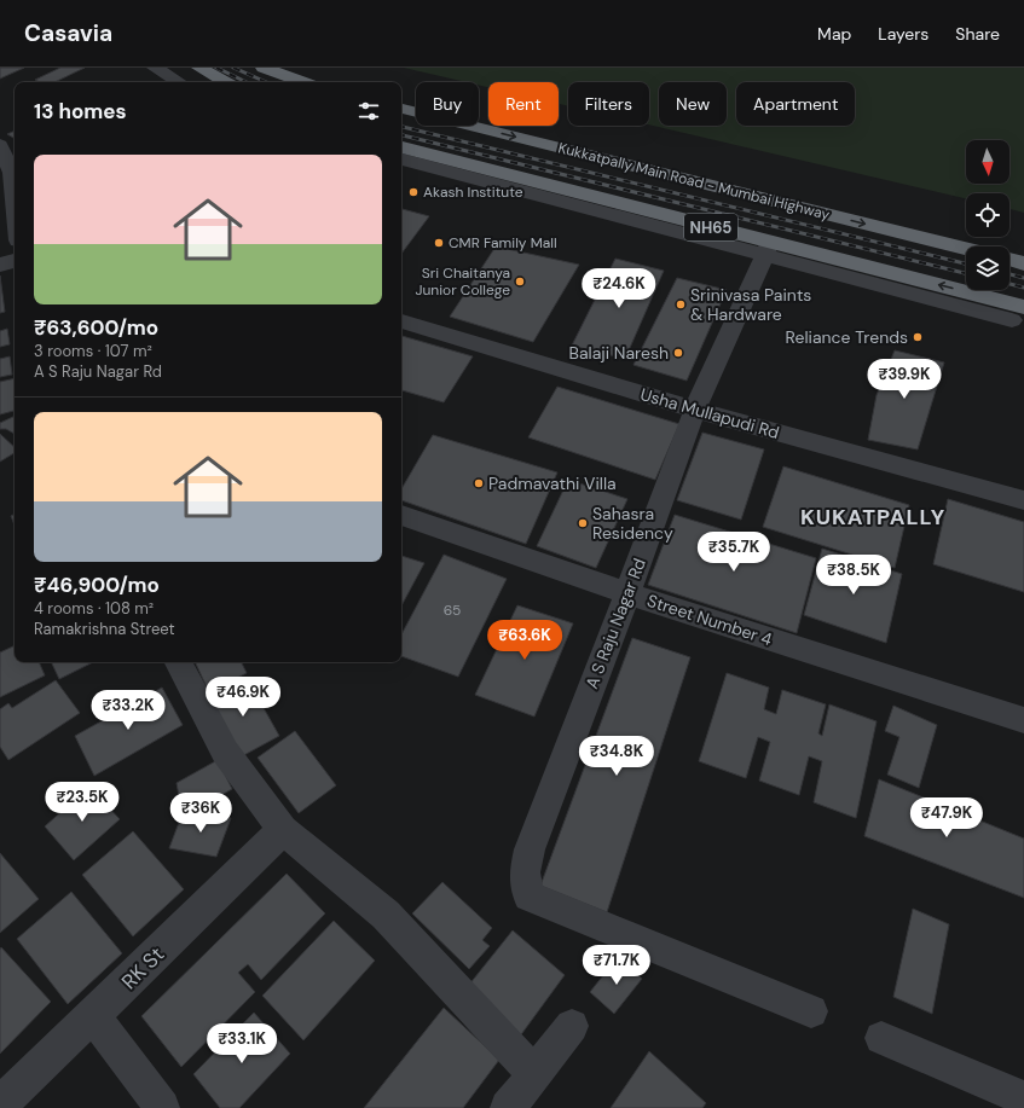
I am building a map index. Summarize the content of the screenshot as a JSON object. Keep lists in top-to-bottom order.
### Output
{
  "streets": {
    "highway": ["Kukkatpally Main Road - Mumbai Highway", "NH65"],
    "street": [
      "Usha Mullapudi Rd",
      "Street Number 4",
      "A S Raju Nagar Rd",
      "RK St"
    ]
  },
  "crossings": [
    ["Kukkatpally Main Road - Mumbai Highway", "A S Raju Nagar Rd"],
    ["Usha Mullapudi Rd", "A S Raju Nagar Rd"],
    ["Street Number 4", "A S Raju Nagar Rd"]
  ],
  "districts": ["KUKATPALLY"],
  "places": [
    "Akash Institute",
    "CMR Family Mall",
    "Sri Chaitanya Junior College",
    "Srinivasa Paints & Hardware",
    "Reliance Trends",
    "Balaji Naresh",
    "Padmavathi Villa",
    "Sahasra Residency"
  ],
  "house_numbers": ["65"],
  "north": "bottom",
  "page": {
    "header": "Casavia",
    "nav": ["Map", "Layers", "Share"],
    "chip": [
      "Buy",
      "Rent",
      "Filters",
      "New",
      "Apartment"
    ],
    "heading": "13 homes",
    "list": [
      {
        "name": "₹63,600/mo",
        "note": "3 rooms · 107 m² · A S Raju Nagar Rd"
      },
      {
        "name": "₹46,900/mo",
        "note": "4 rooms · 108 m² · Ramakrishna Street"
      }
    ],
    "price": [
      "₹24.6K",
      "₹39.9K",
      "₹35.7K",
      "₹38.5K",
      "₹63.6K",
      "₹46.9K",
      "₹33.2K",
      "₹34.8K",
      "₹23.5K",
      "₹36K",
      "₹47.9K",
      "₹71.7K",
      "₹33.1K"
    ]
  }
}
